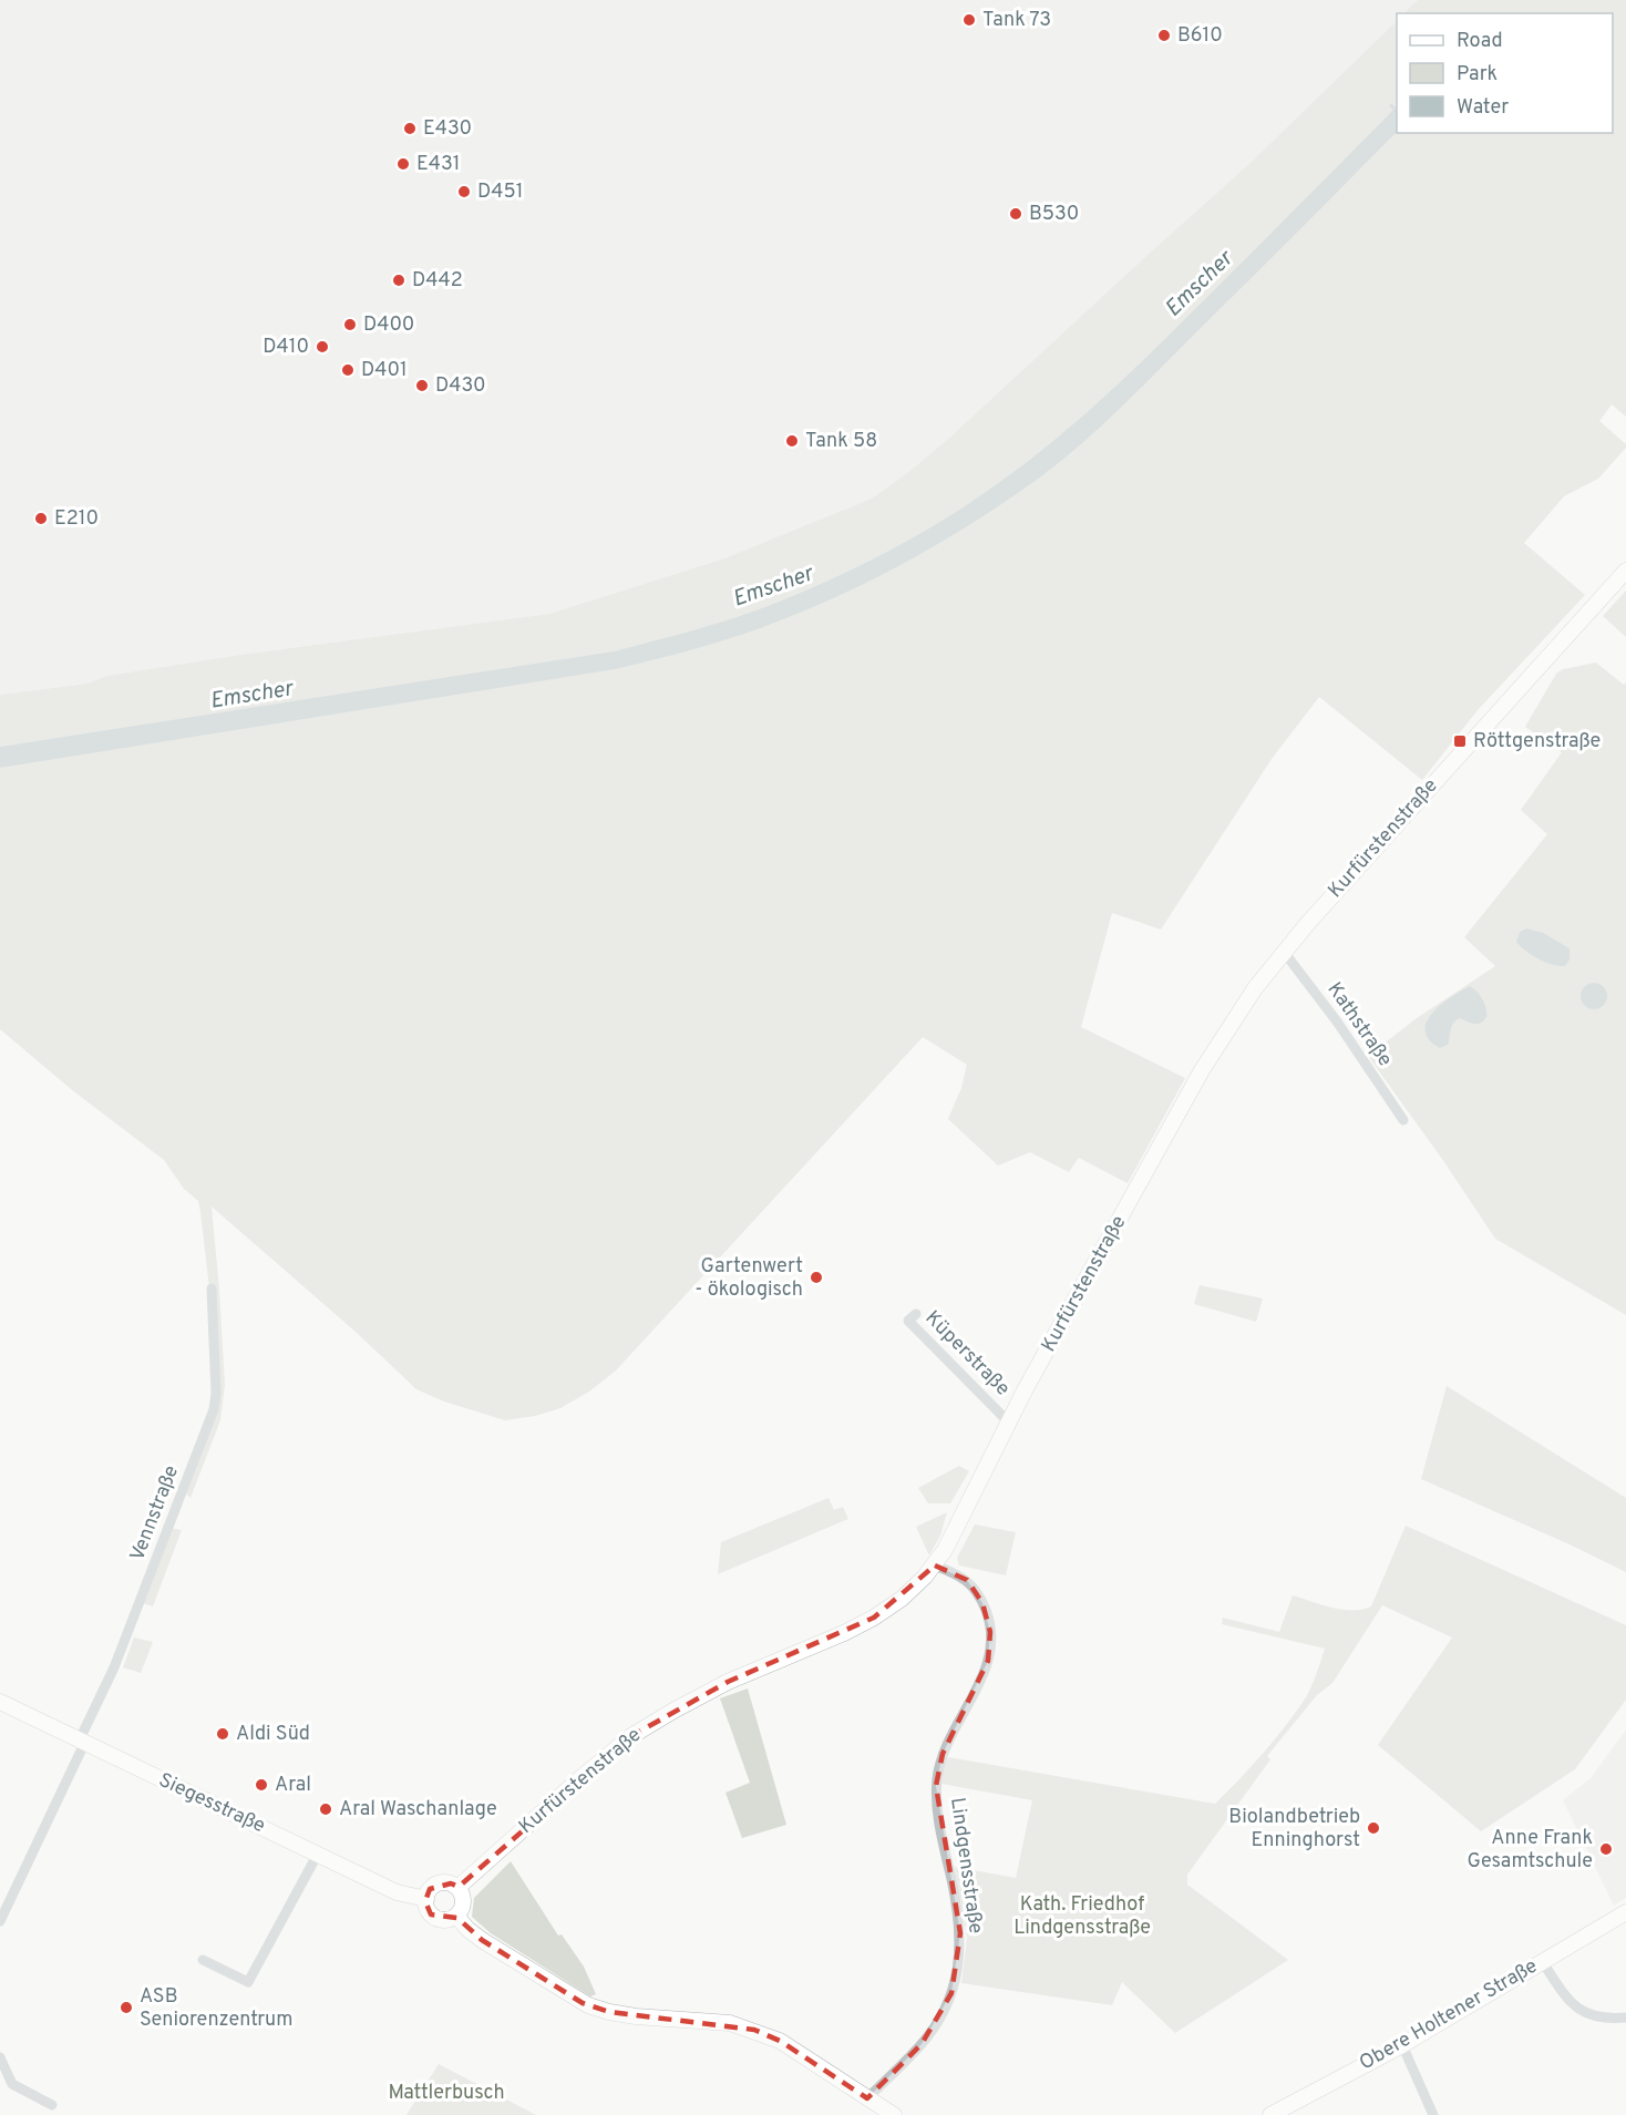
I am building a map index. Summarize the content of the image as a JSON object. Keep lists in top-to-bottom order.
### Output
{
  "streets": {
    "main road": ["Kurfürstenstraße", "Siegesstraße", "Obere Holtener Straße"],
    "street": [
      "Kathstraße",
      "Küperstraße",
      "Vennstraße",
      "Lindgensstraße"
    ]
  },
  "crossings": [
    ["Kurfürstenstraße", "Kathstraße"],
    ["Kurfürstenstraße", "Küperstraße"],
    ["Kurfürstenstraße", "Siegesstraße"],
    ["Kurfürstenstraße", "Lindgensstraße"],
    ["Vennstraße", "Siegesstraße"]
  ],
  "water": ["Emscher"],
  "parks": ["Kath. Friedhof Lindgensstraße", "Mattlerbusch"],
  "places": {
    "other": [
      "Tank 73",
      "B610",
      "E430",
      "E431",
      "D451",
      "B530",
      "D442",
      "D400",
      "D410",
      "D401",
      "D430",
      "Tank 58",
      "E210",
      "Gartenwert - ökologisch",
      "Aldi Süd",
      "Aral",
      "Aral Waschanlage",
      "Biolandbetrieb Enninghorst",
      "Anne Frank Gesamtschule",
      "ASB Seniorenzentrum"
    ],
    "transit": ["Röttgenstraße"]
  },
  "legend": ["Road", "Park", "Water"]
}
